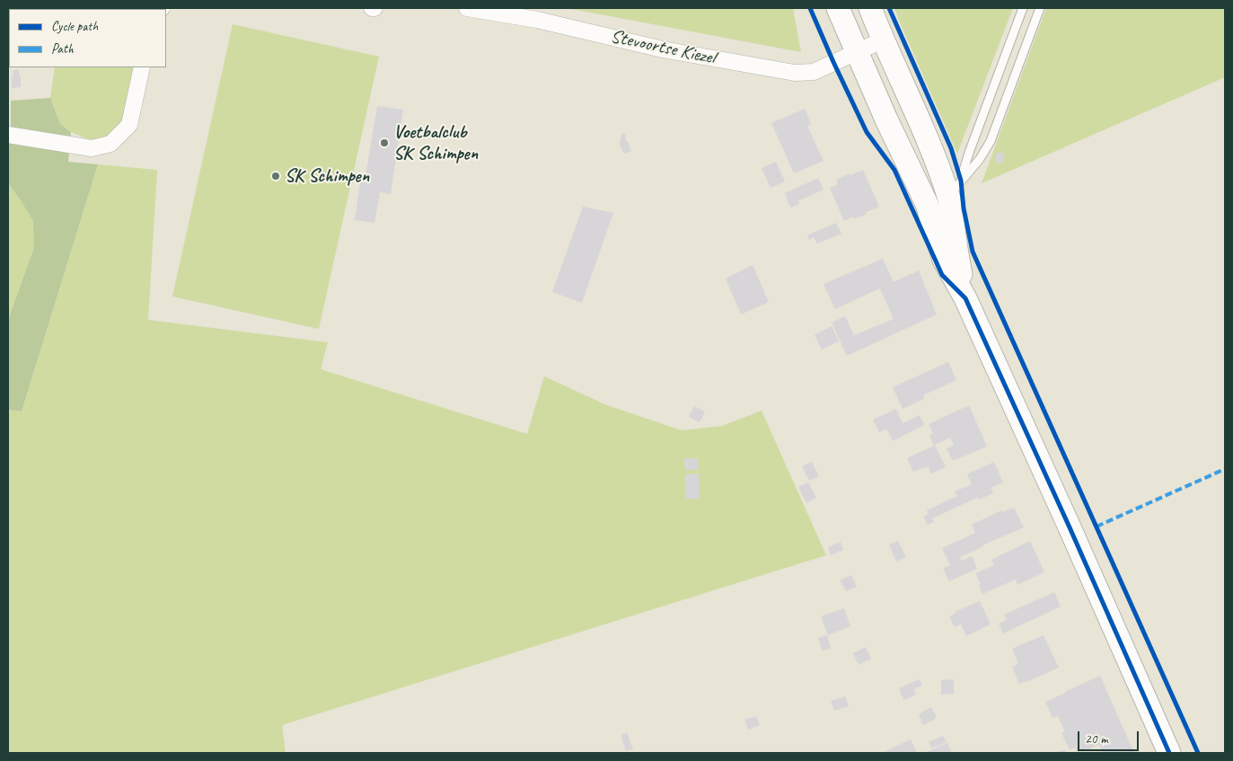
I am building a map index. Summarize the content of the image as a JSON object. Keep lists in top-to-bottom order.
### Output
{
  "streets": {
    "street": ["Stevoortse Kiezel"]
  },
  "places": ["Voetbalclub SK Schimpen", "SK Schimpen"],
  "legend": ["Cycle path", "Path"],
  "scale_bar": "20 m"
}
